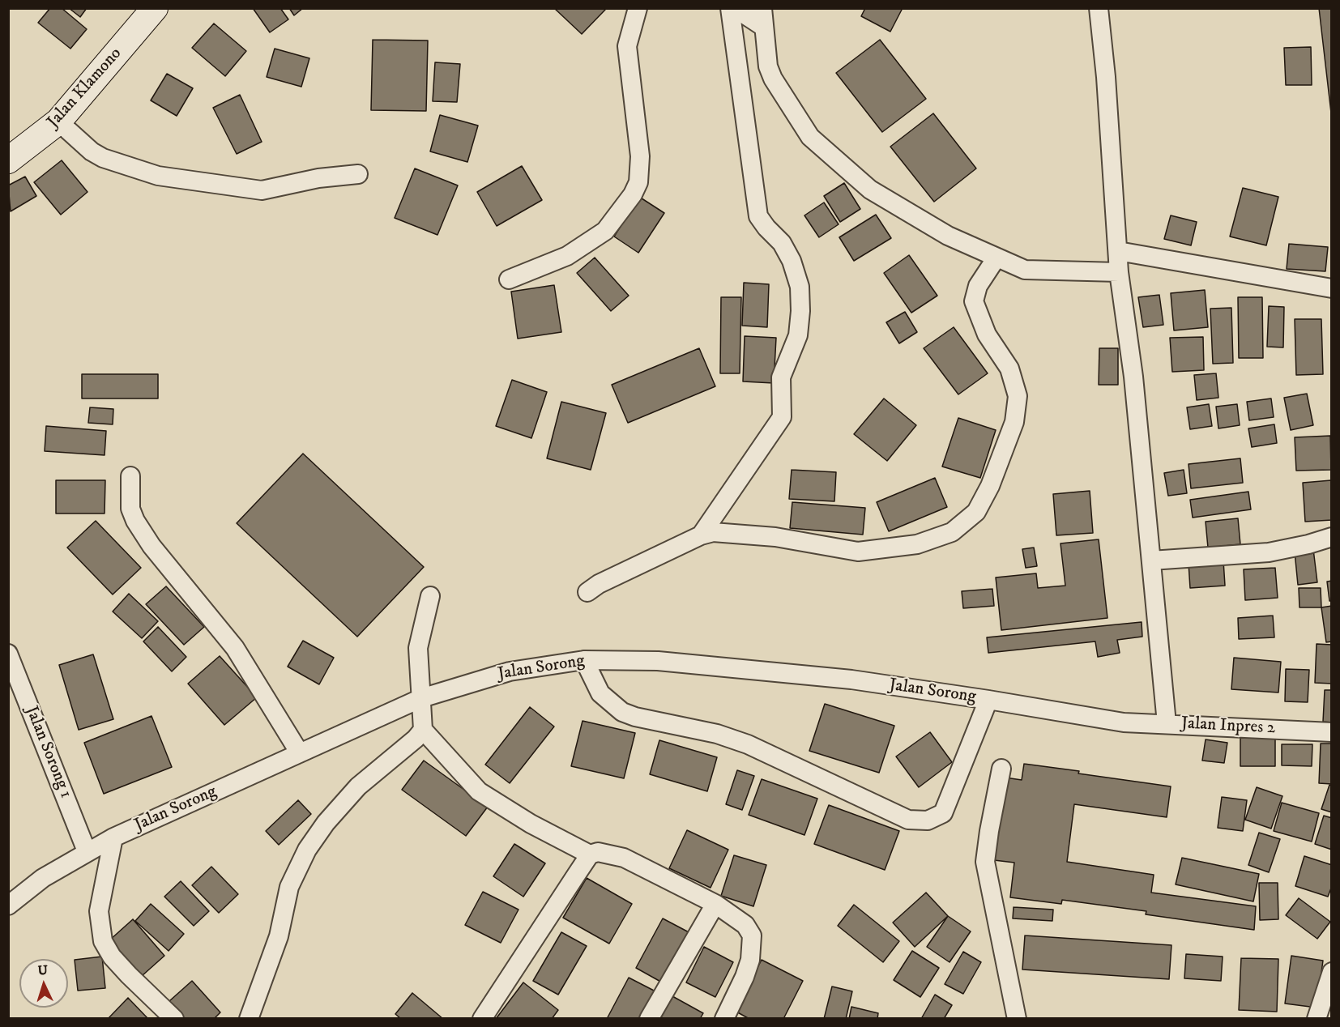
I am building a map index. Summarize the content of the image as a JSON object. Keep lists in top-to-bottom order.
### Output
{
  "streets": {
    "main road": ["Jalan Klamono"],
    "street": ["Jalan Sorong", "Jalan Inpres 2", "Jalan Sorong 1"]
  },
  "crossings": [
    ["Jalan Sorong", "Jalan Inpres 2"],
    ["Jalan Sorong", "Jalan Sorong 1"]
  ],
  "north": "top"
}
